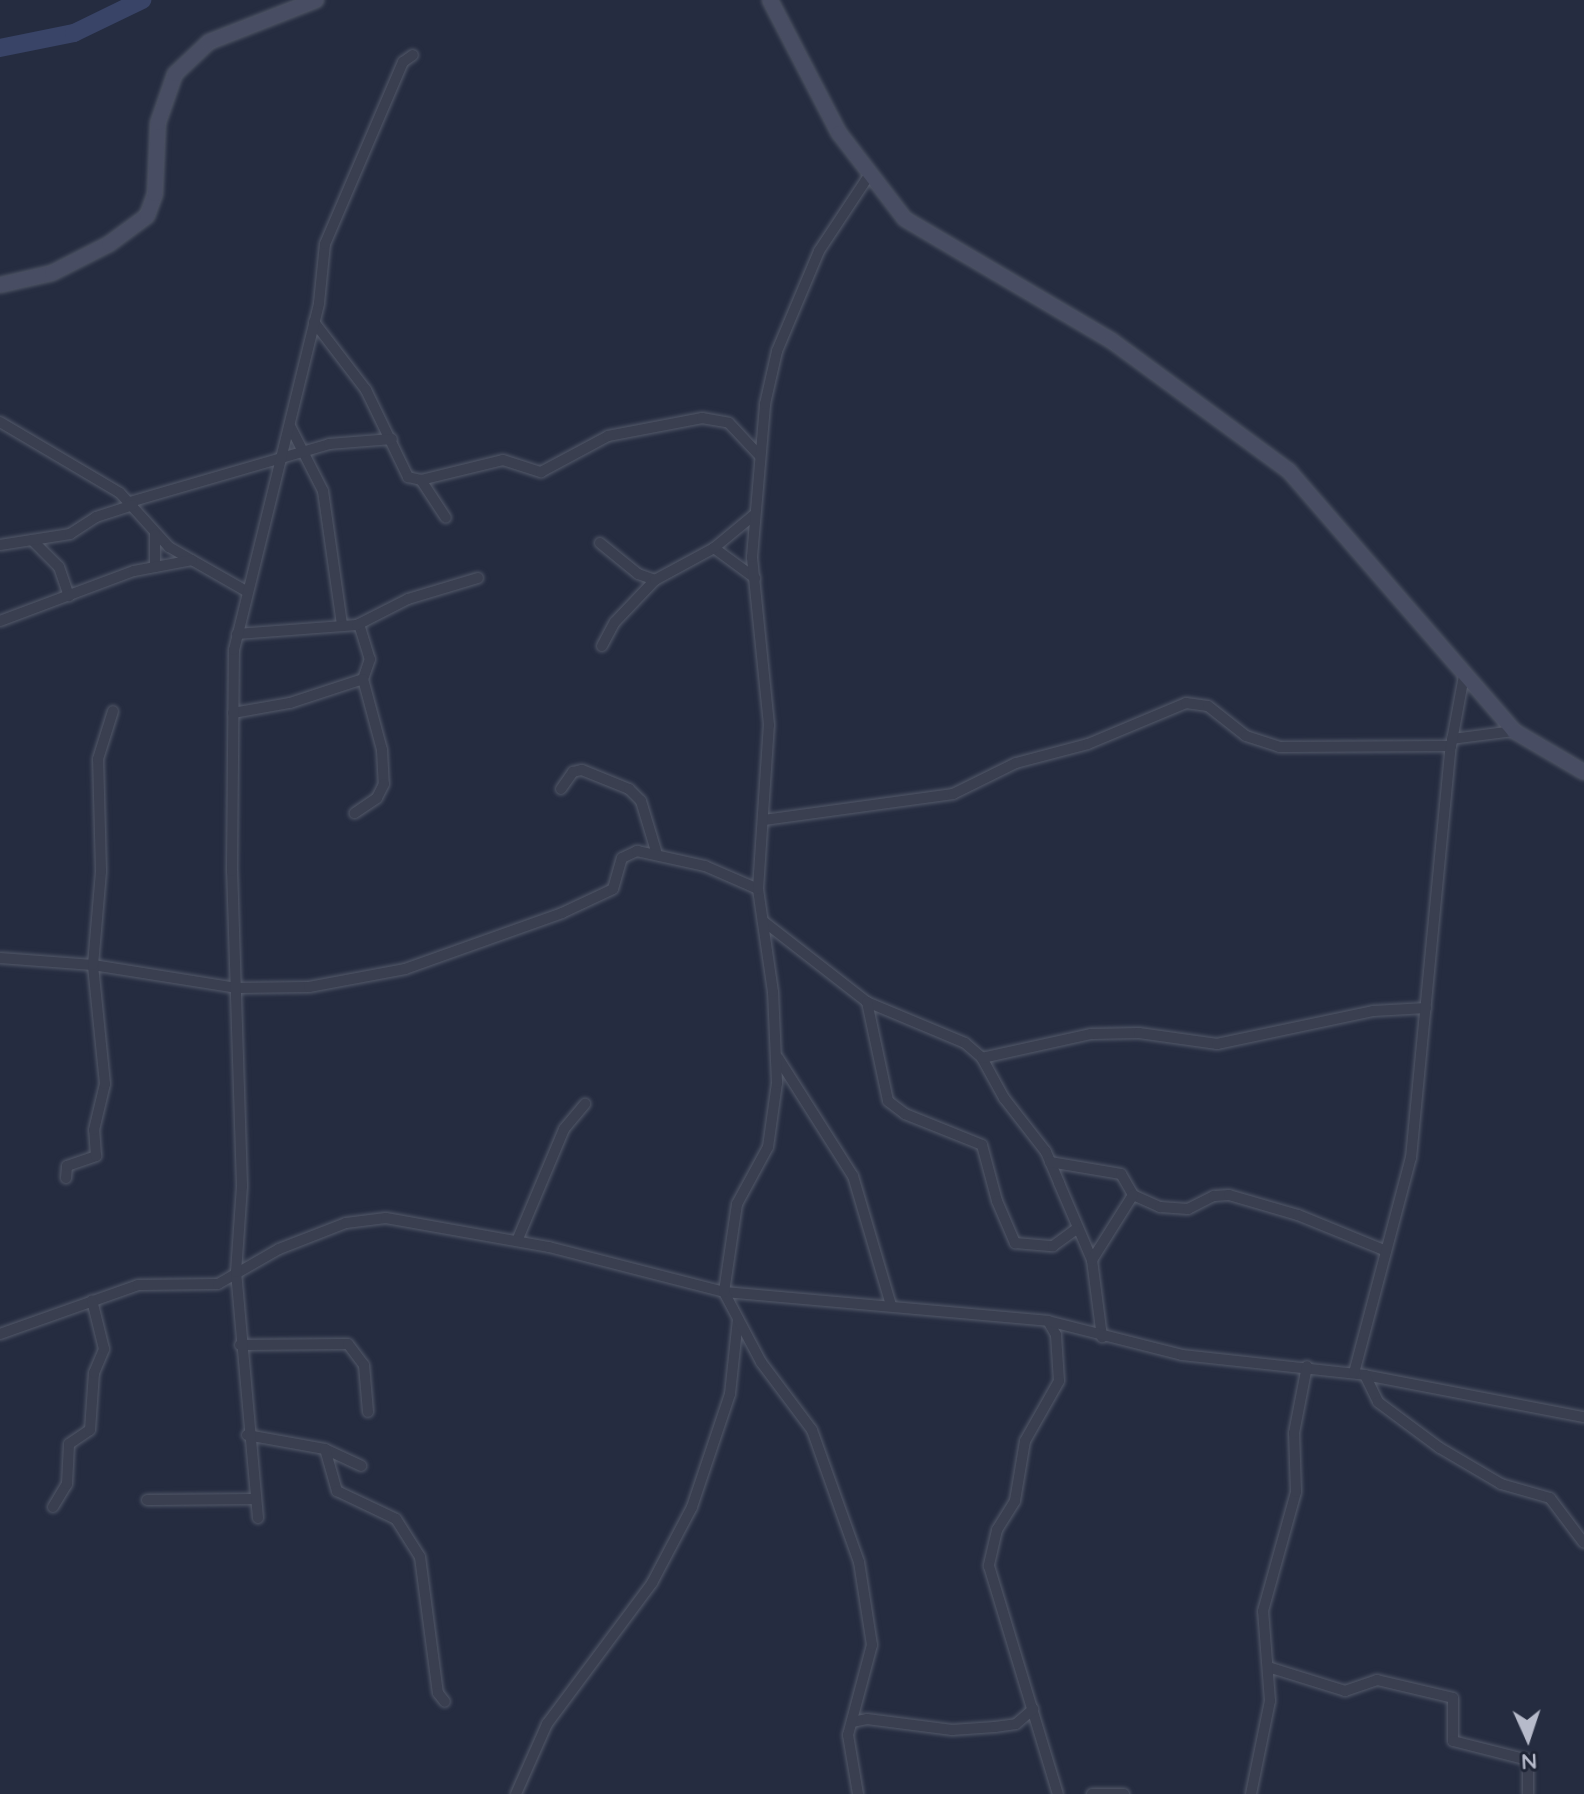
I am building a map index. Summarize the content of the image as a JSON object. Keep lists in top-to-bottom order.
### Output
{
  "north": "bottom"
}
